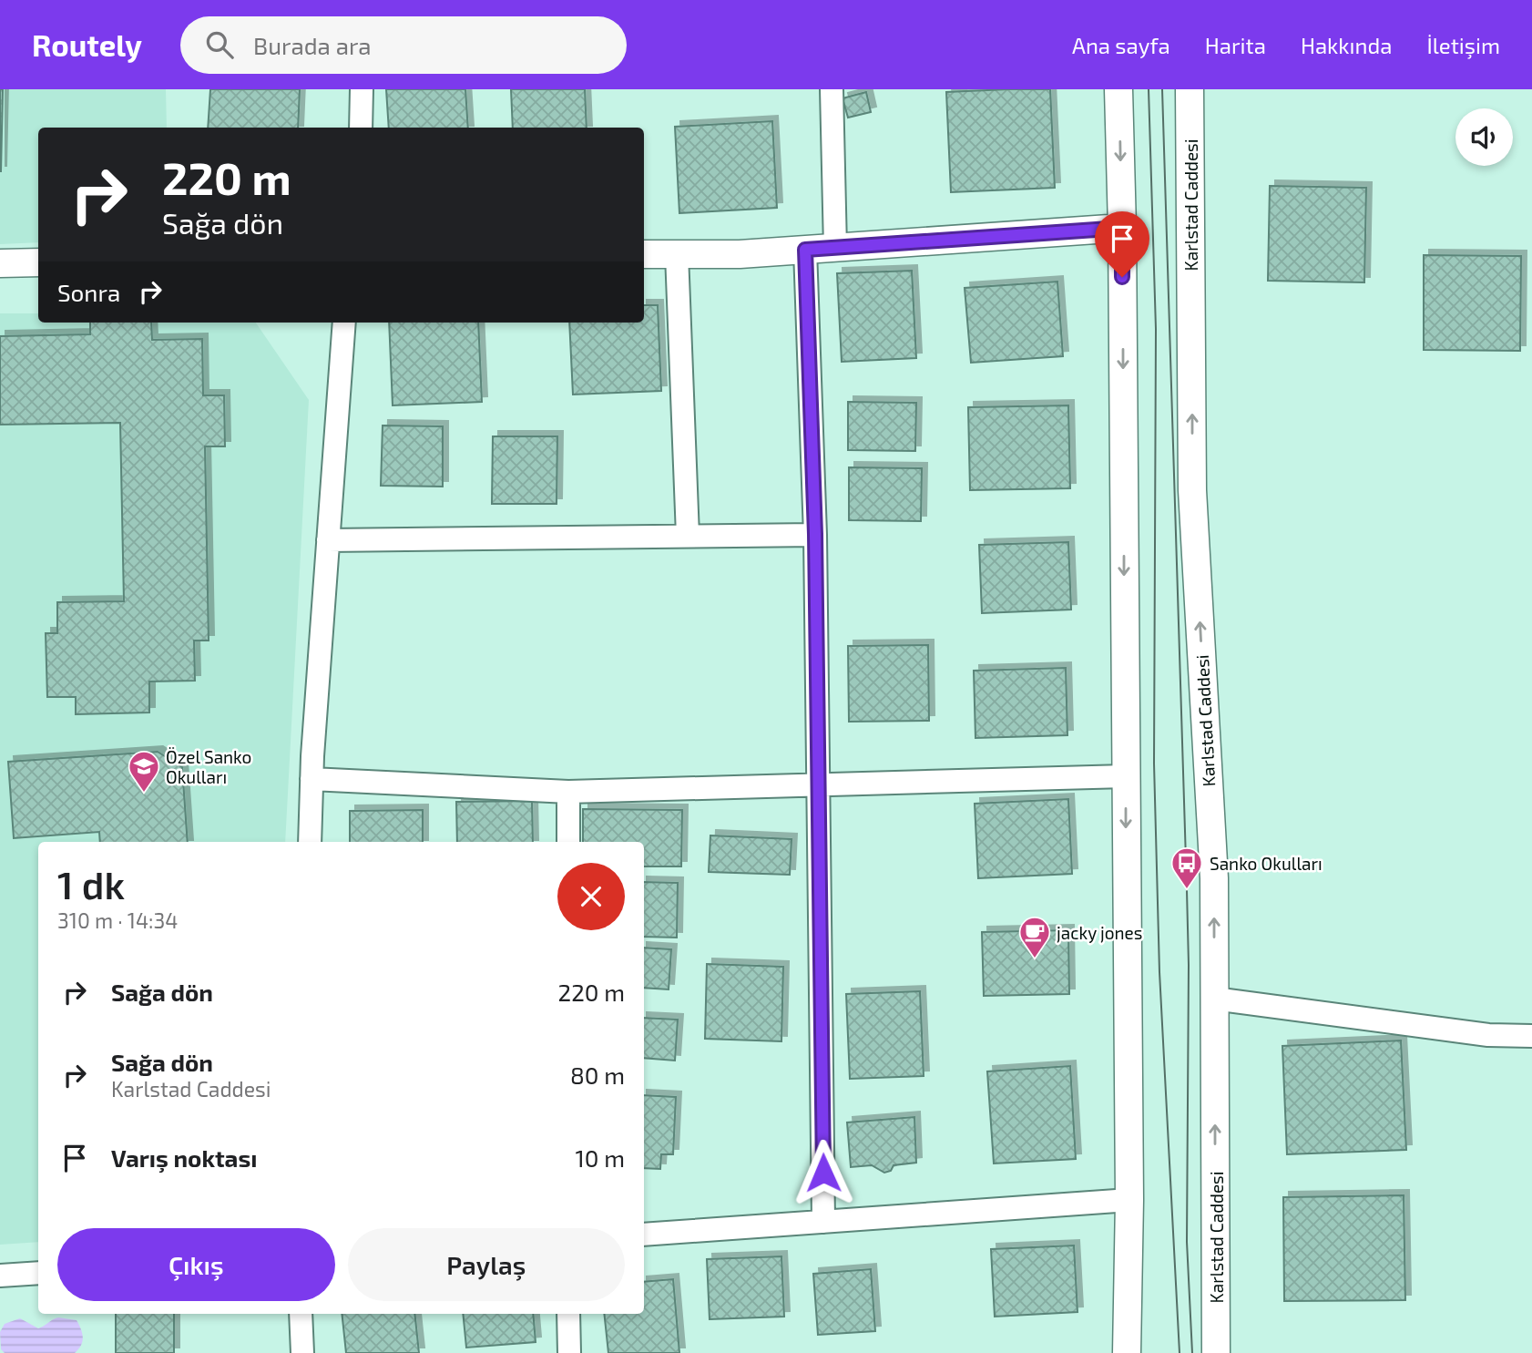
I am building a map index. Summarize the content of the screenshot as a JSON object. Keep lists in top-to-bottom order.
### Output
{
  "streets": {
    "street": ["Karlstad Caddesi"]
  },
  "places": {
    "school or university": ["Özel Sanko Okulları"],
    "bus stop": ["Sanko Okulları"],
    "cafe": ["jacky jones"]
  },
  "page": {
    "header": "Routely",
    "search": "Burada ara",
    "nav": [
      "Ana sayfa",
      "Harita",
      "Hakkında",
      "İletişim"
    ],
    "turn": ["220 m", "Sağa dön"],
    "then": "Sonra",
    "heading": ["1 dk", "310 m · 14:34"],
    "list": [
      {
        "name": "Sağa dön",
        "value": "220 m"
      },
      {
        "name": "Sağa dön",
        "note": "Karlstad Caddesi",
        "value": "80 m"
      },
      {
        "name": "Varış noktası",
        "value": "10 m"
      }
    ],
    "buttons": ["Çıkış", "Paylaş"]
  }
}
